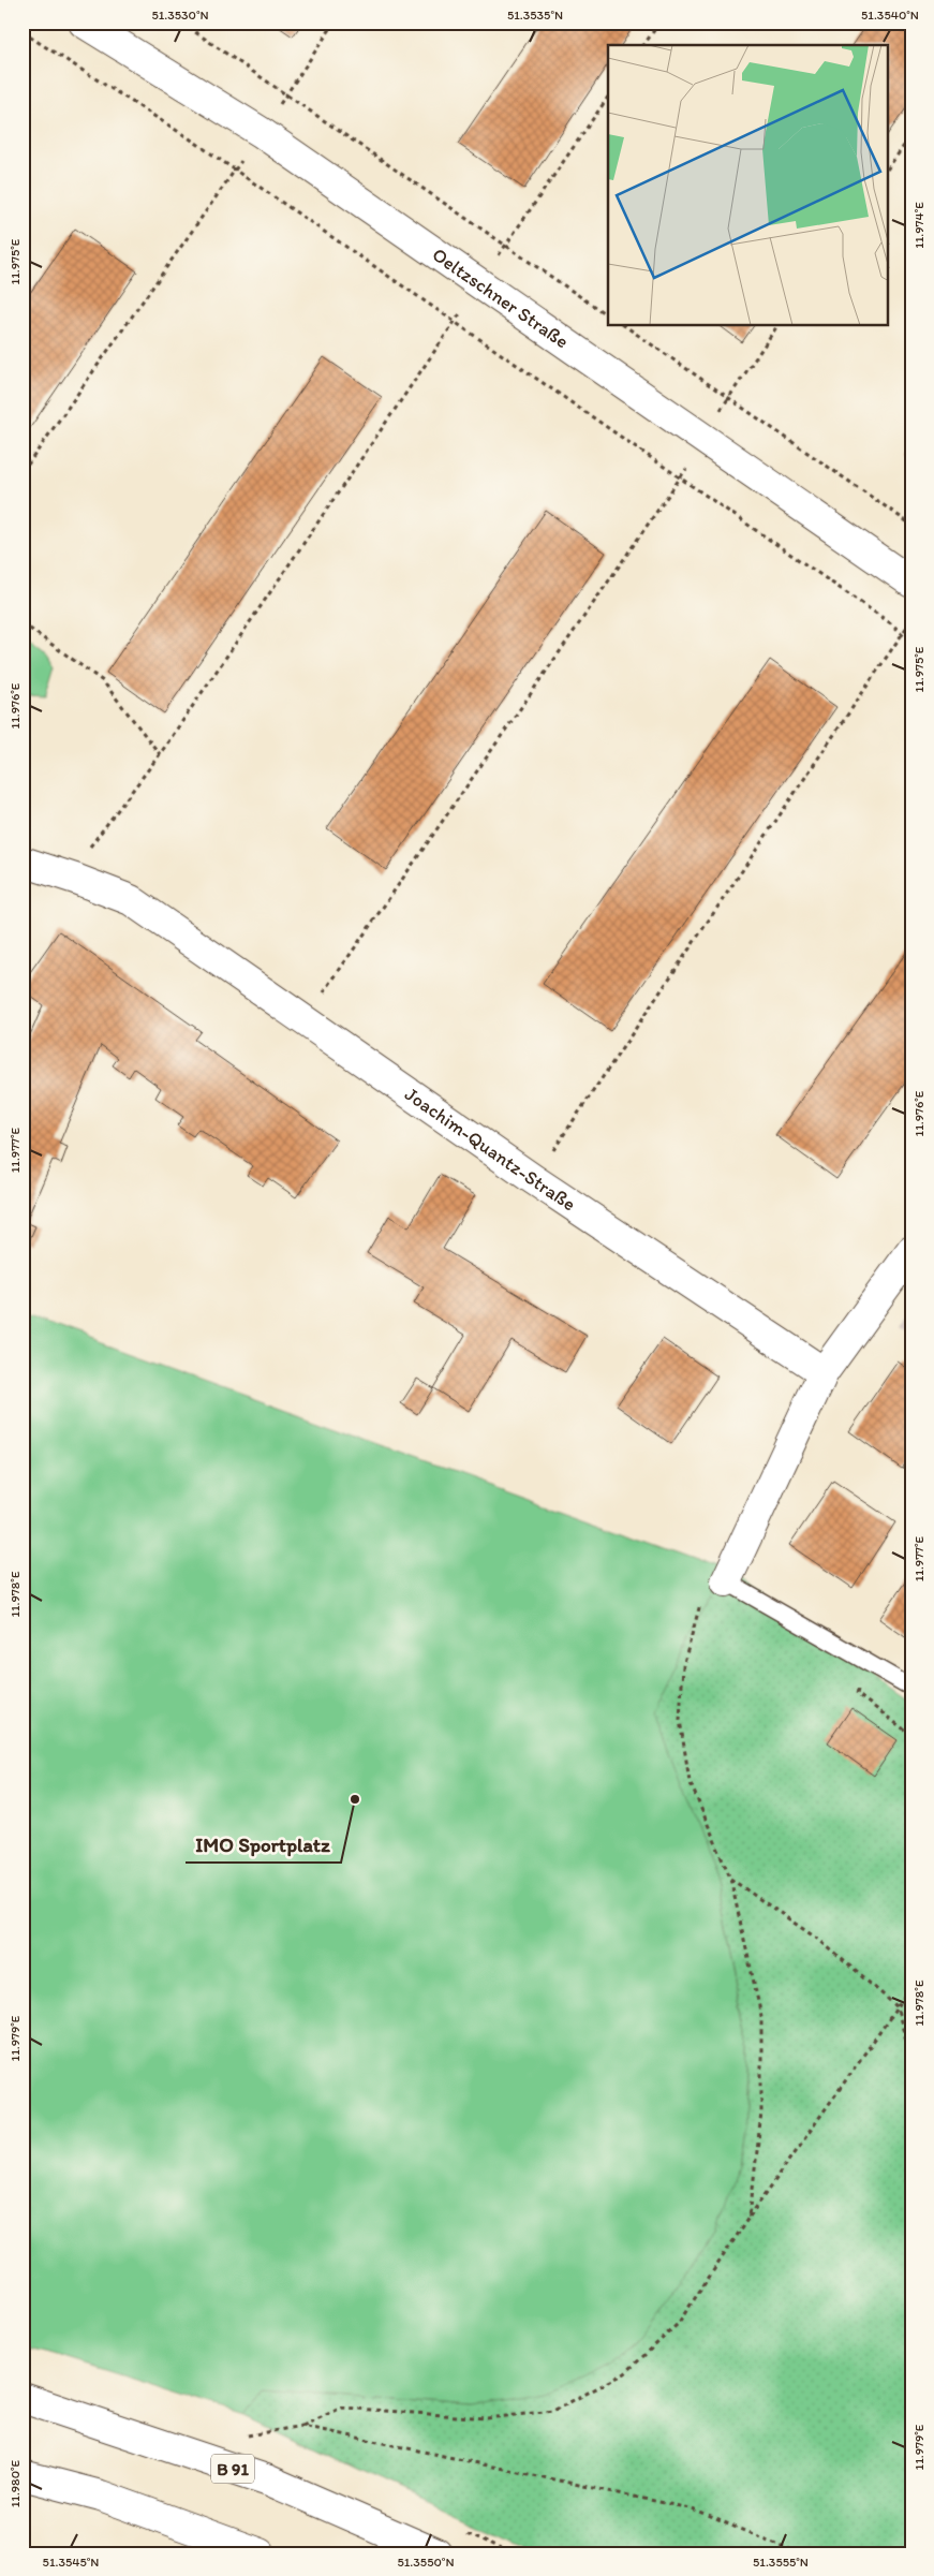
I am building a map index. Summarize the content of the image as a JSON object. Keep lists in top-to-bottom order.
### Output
{
  "streets": {
    "street": ["Oeltzschner Straße", "Joachim-Quantz-Straße", "B 91"]
  },
  "places": ["IMO Sportplatz"],
  "coordinates": [
    "51.3530°N",
    "51.3535°N",
    "51.3540°N",
    "11.974°E",
    "11.975°E",
    "11.976°E",
    "11.977°E",
    "11.978°E",
    "11.979°E",
    "11.980°E",
    "51.3545°N",
    "51.3550°N",
    "51.3555°N"
  ]
}
